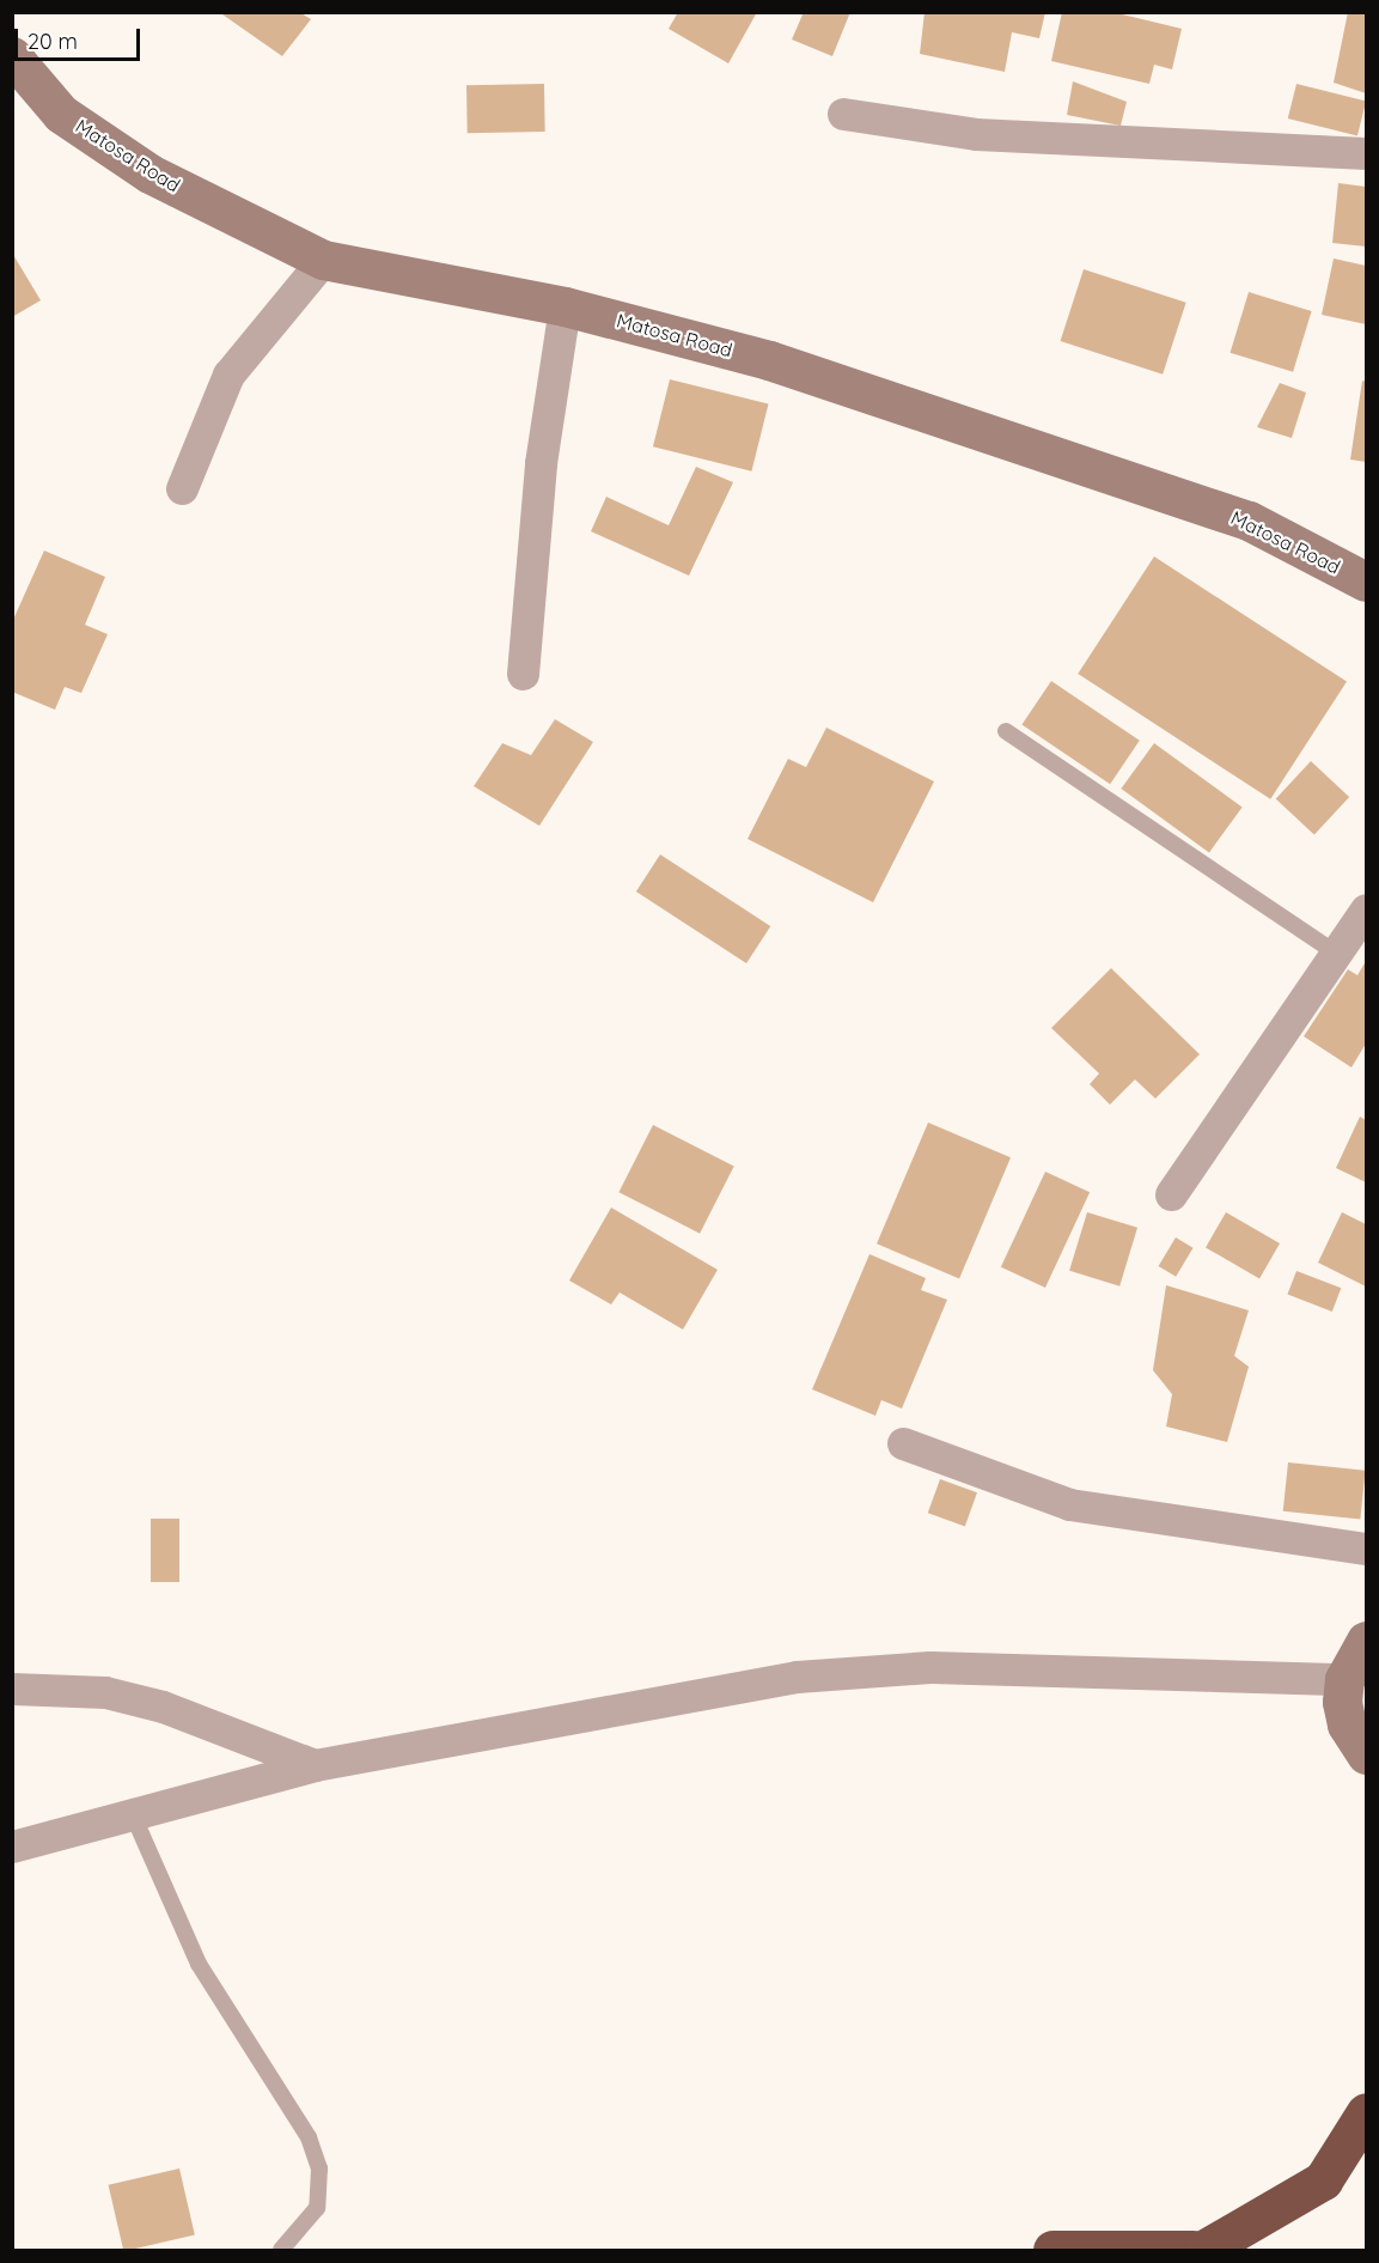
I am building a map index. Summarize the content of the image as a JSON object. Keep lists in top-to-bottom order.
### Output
{
  "streets": {
    "street": ["Matosa Road"]
  },
  "scale_bar": "20 m"
}
